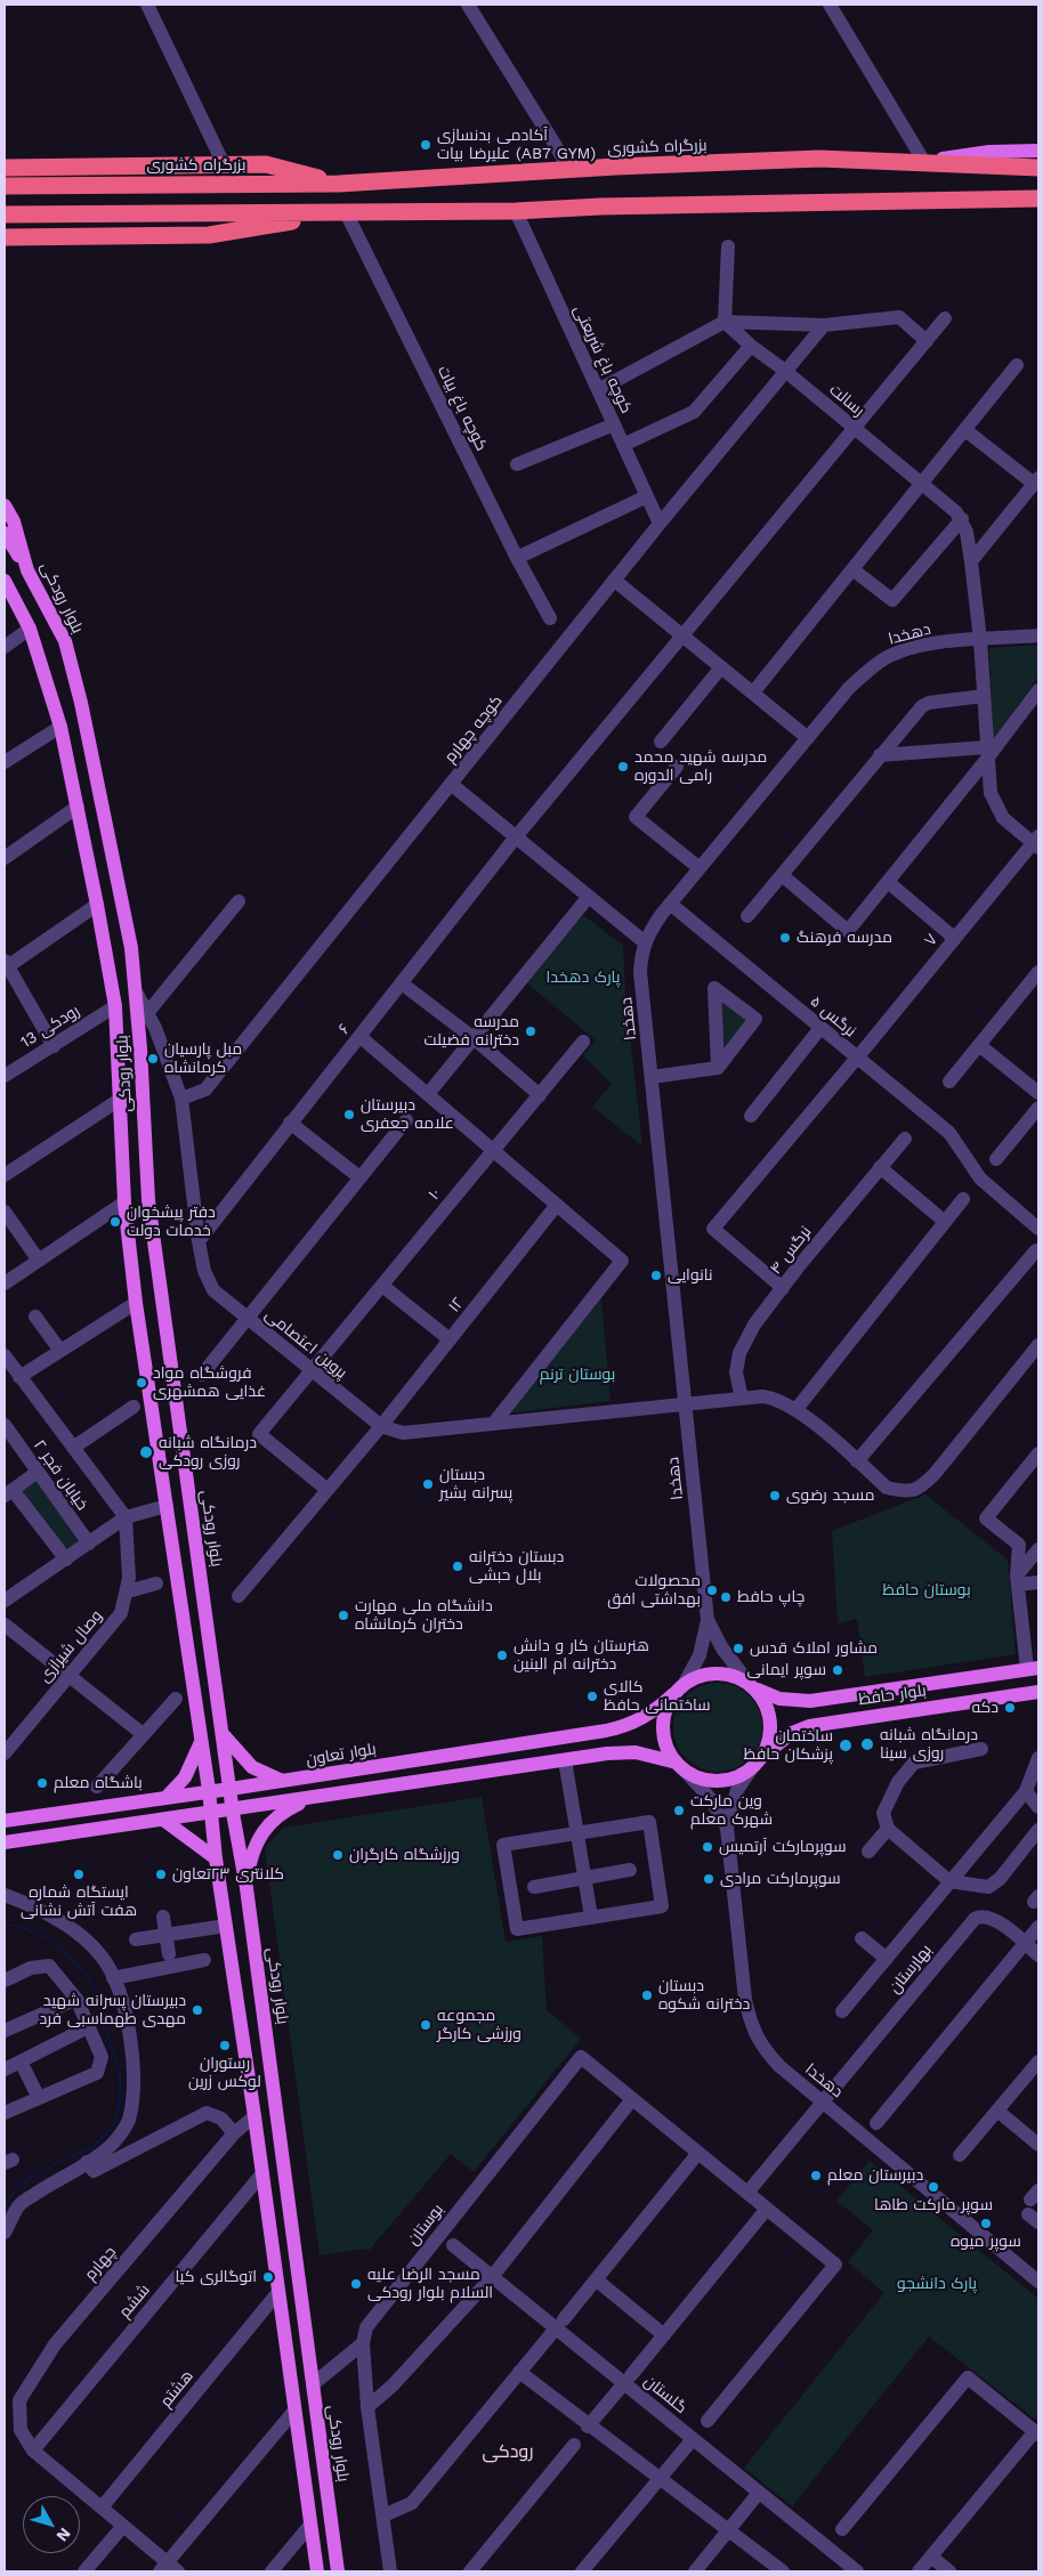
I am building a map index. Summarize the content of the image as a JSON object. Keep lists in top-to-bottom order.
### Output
{
  "streets": {
    "highway": ["بزرگراه کشوری"],
    "main road": ["بلوار رودکی", "بلوار حافظ", "بلوار تعاون"],
    "street": [
      "کوچه باغ شریعتی",
      "رسالت",
      "کوچه باغ بیات",
      "دهخدا",
      "کوچه چهارم",
      "۷",
      "نرگس ۵",
      "رودکی 13",
      "۶",
      "۱۰",
      "نرگس ۴",
      "۱۲",
      "پروین اعتصامی",
      "خیابان فجر ۲",
      "وصال شیرازی",
      "بهارستان",
      "بوستان",
      "چهارم",
      "ششم",
      "هشتم",
      "گلستان"
    ]
  },
  "crossings": [
    ["کوچه باغ شریعتی", "کوچه چهارم"],
    ["رسالت", "کوچه چهارم"],
    ["رسالت", "۶"],
    ["بلوار رودکی", "رودکی 13"],
    ["بلوار رودکی", "پروین اعتصامی"],
    ["بلوار رودکی", "بلوار تعاون"],
    ["دهخدا", "نرگس ۵"],
    ["دهخدا", "پروین اعتصامی"],
    ["دهخدا", "بهارستان"],
    ["کوچه چهارم", "پروین اعتصامی"],
    ["۷", "نرگس ۵"],
    ["نرگس ۵", "نرگس ۴"],
    ["۶", "پروین اعتصامی"],
    ["۱۰", "۱۲"],
    ["۱۰", "پروین اعتصامی"],
    ["نرگس ۴", "پروین اعتصامی"],
    ["۱۲", "پروین اعتصامی"],
    ["بلوار حافظ", "بلوار تعاون"],
    ["چهارم", "ششم"]
  ],
  "districts": ["رودکی"],
  "parks": [
    "پارک دهخدا",
    "بوستان ترنم",
    "بوستان حافظ",
    "پارک دانشجو"
  ],
  "places": [
    "آکادمی بدنسازی علیرضا بیات (AB7 GYM)",
    "مدرسه شهید محمد رامی الدوره",
    "مدرسه فرهنگ",
    "مدرسه دخترانه فضيلت",
    "مبل پارسیان کرمانشاه",
    "دبیرستان علامه جعفری",
    "دفتر پیشخوان خدمات دولت",
    "نانوایی",
    "فروشگاه مواد غذایی همشهری",
    "درمانگاه شبانه روزی رودکی",
    "دبستان پسرانه بشير",
    "مسجد رضوی",
    "دبستان دخترانه بلال حبشی",
    "محصولات بهداشتی افق",
    "چاپ حافط",
    "دانشگاه ملی مهارت دختران کرمانشاه",
    "مشاور املاک قدس",
    "هنرستان کار و دانش دخترانه ام البنین",
    "سوپر ایمانی",
    "کالای ساختمانی حافظ",
    "دکه",
    "درمانگاه شبانه روزی سینا",
    "ساختمان پزشکان حافظ",
    "باشگاه معلم",
    "وین مارکت شهرک معلم",
    "سوپرمارکت آرتمیس",
    "ورزشگاه کارگران",
    "ایستگاه شماره هفت آتش نشانی",
    "کلانتری ۲۳تعاون",
    "سوپرمارکت مرادی",
    "دبستان دخترانه شکوه",
    "دبیرستان پسرانه شهید مهدی طهماسبی فرد",
    "مجموعه ورزشی کارگر",
    "رستوران لوکس زرین",
    "دبیرستان معلم",
    "سوپر مارکت طاها",
    "سوپر میوه",
    "اتوگالری کیا",
    "مسجد الرضا علیه السلام بلوار رودکی"
  ],
  "north": "bottom right"
}
